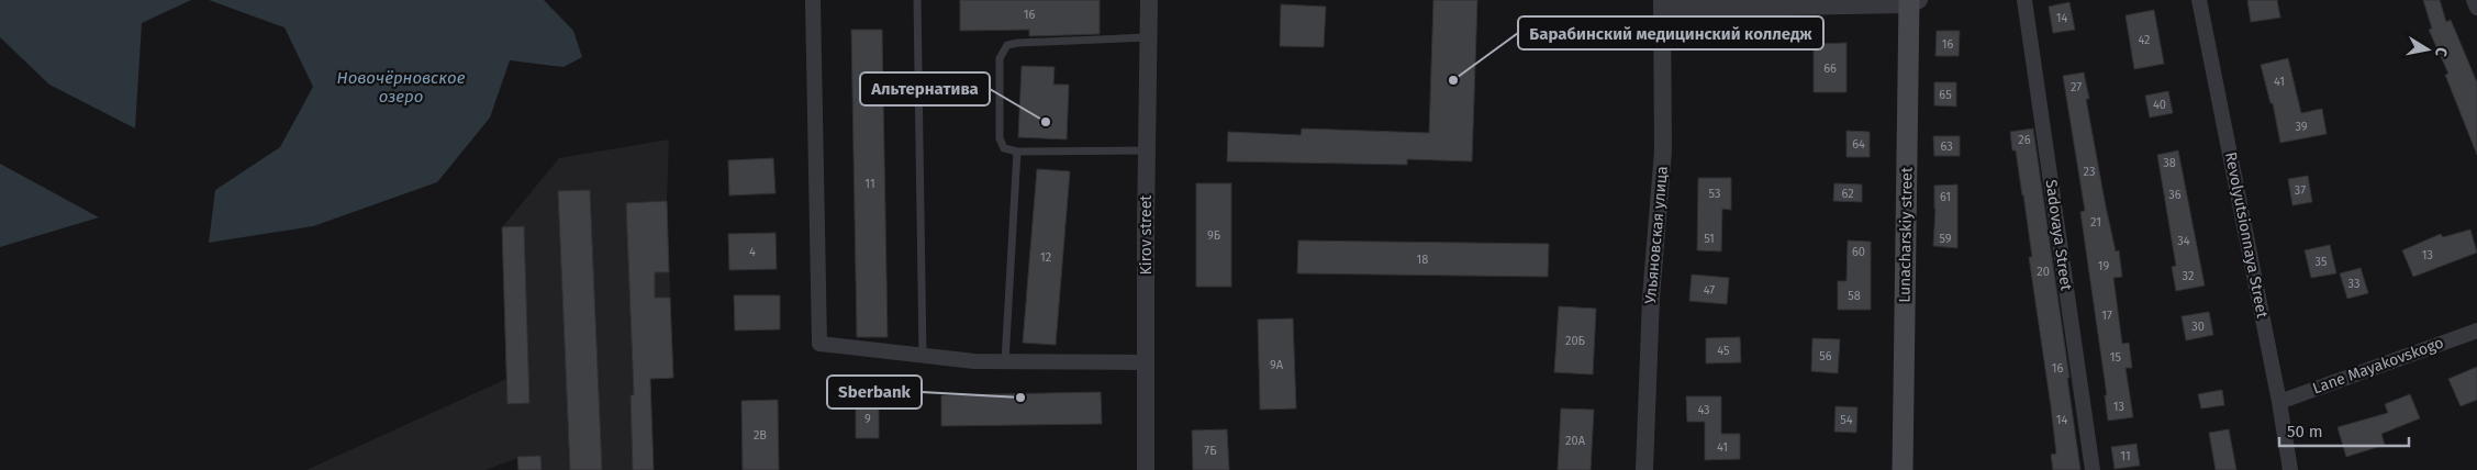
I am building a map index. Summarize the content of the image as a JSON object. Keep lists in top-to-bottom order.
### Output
{
  "streets": {
    "main road": ["Lunacharskiy street"],
    "street": [
      "Kirov street",
      "Ульяновская улица",
      "Sadovaya Street",
      "Revolyutsionnaya Street",
      "Lane Mayakovskogo"
    ]
  },
  "crossings": [
    ["Revolyutsionnaya Street", "Lane Mayakovskogo"]
  ],
  "water": ["Новочёрновское озеро"],
  "places": ["Барабинский медицинский колледж", "Альтернатива", "Sberbank"],
  "house_numbers": [
    "16",
    "14",
    "42",
    "16",
    "66",
    "41",
    "27",
    "65",
    "40",
    "39",
    "26",
    "64",
    "63",
    "38",
    "23",
    "11",
    "37",
    "53",
    "62",
    "36",
    "61",
    "21",
    "9Б",
    "51",
    "59",
    "34",
    "4",
    "60",
    "13",
    "12",
    "18",
    "35",
    "19",
    "20",
    "32",
    "33",
    "47",
    "58",
    "17",
    "30",
    "20Б",
    "45",
    "56",
    "15",
    "9А",
    "16",
    "13",
    "43",
    "9",
    "54",
    "14",
    "2В",
    "20А",
    "41",
    "7Б",
    "11"
  ],
  "scale_bar": "50 m",
  "north": "right"
}
